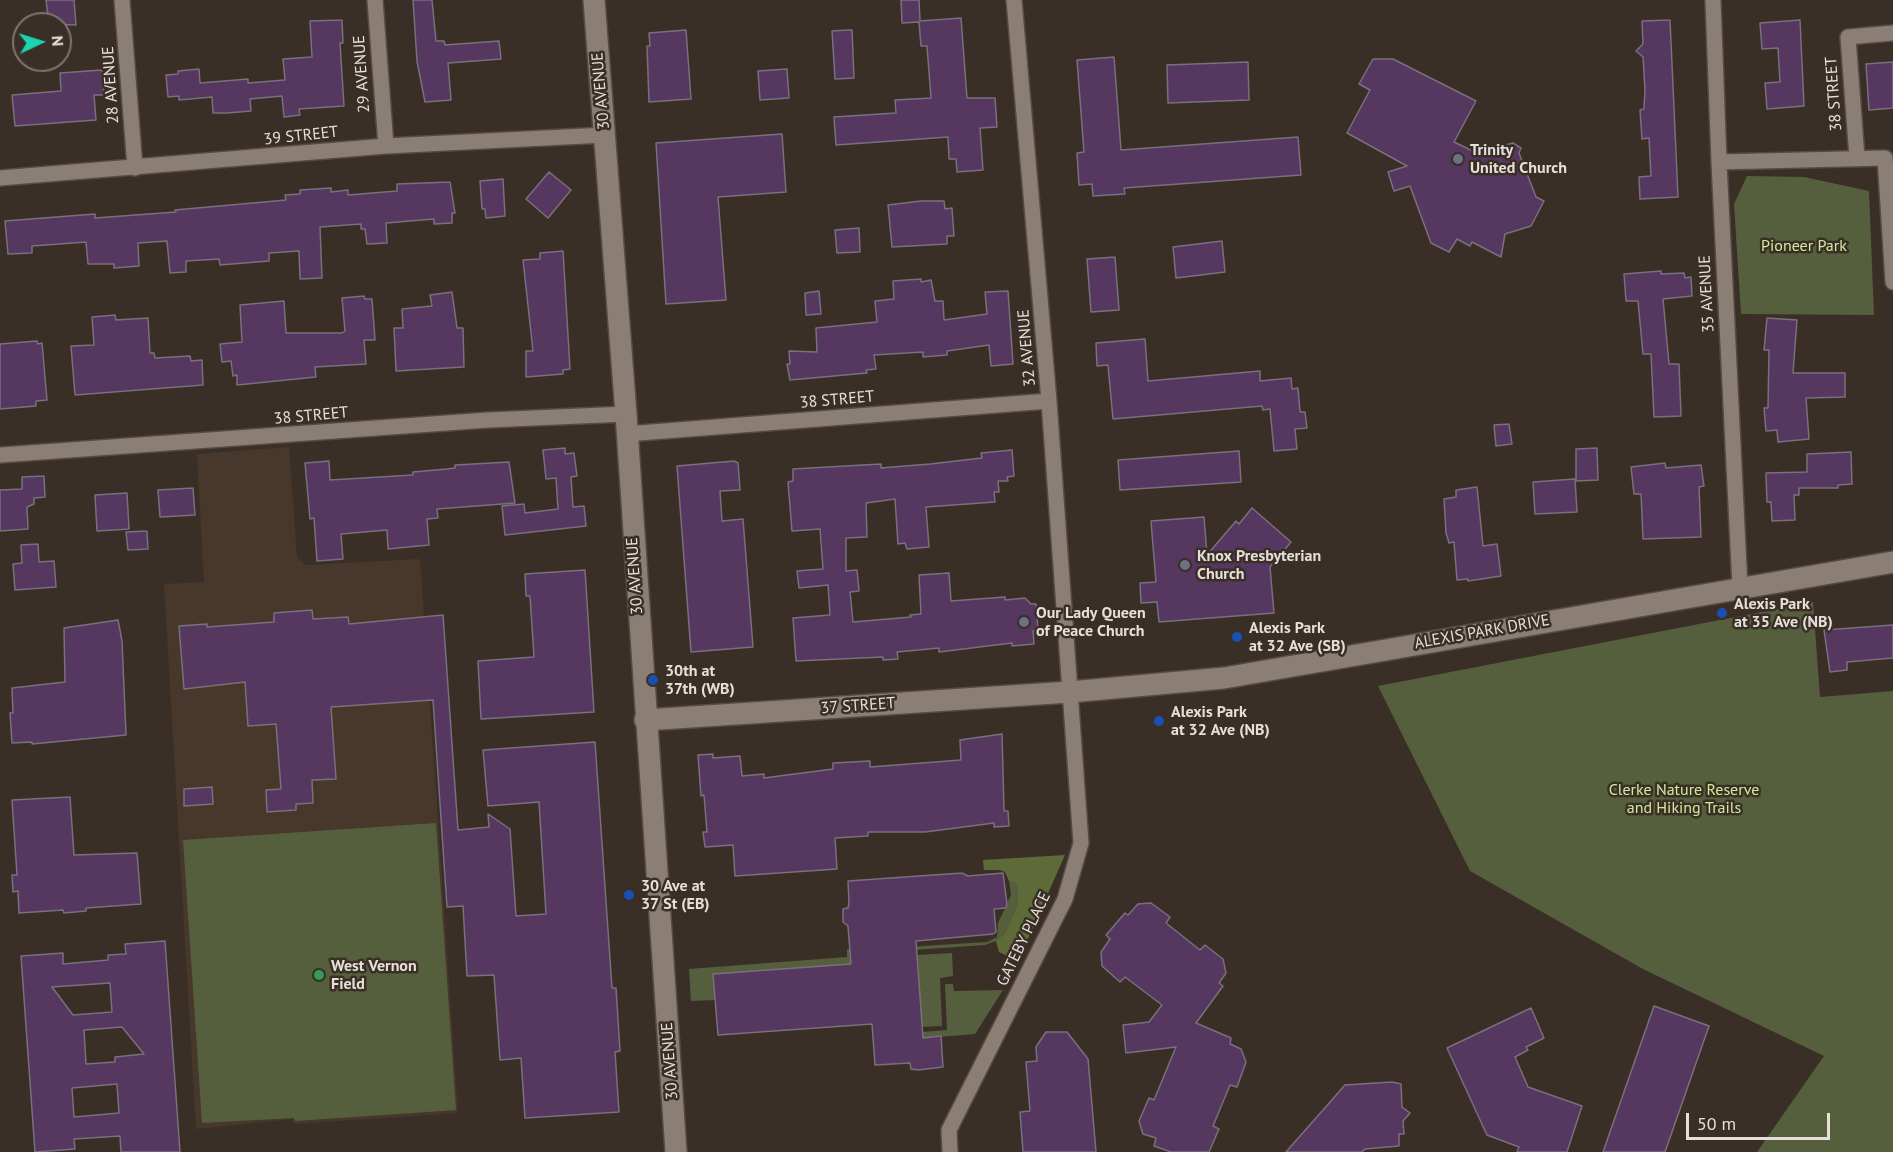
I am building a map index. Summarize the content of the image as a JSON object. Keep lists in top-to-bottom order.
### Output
{
  "streets": {
    "street": [
      "29 AVENUE",
      "28 AVENUE",
      "30 AVENUE",
      "38 STREET",
      "39 STREET",
      "35 AVENUE",
      "32 AVENUE",
      "ALEXIS PARK DRIVE",
      "37 STREET",
      "GATEBY PLACE"
    ]
  },
  "crossings": [
    ["29 AVENUE", "39 STREET"],
    ["28 AVENUE", "39 STREET"],
    ["30 AVENUE", "38 STREET"],
    ["30 AVENUE", "39 STREET"],
    ["30 AVENUE", "37 STREET"],
    ["38 STREET", "32 AVENUE"],
    ["35 AVENUE", "ALEXIS PARK DRIVE"],
    ["32 AVENUE", "ALEXIS PARK DRIVE"],
    ["32 AVENUE", "37 STREET"],
    ["32 AVENUE", "GATEBY PLACE"],
    ["ALEXIS PARK DRIVE", "37 STREET"],
    ["ALEXIS PARK DRIVE", "GATEBY PLACE"],
    ["37 STREET", "GATEBY PLACE"]
  ],
  "parks": ["Pioneer Park", "Clerke Nature Reserve and Hiking Trails"],
  "places": [
    "Trinity United Church",
    "Knox Presbyterian Church",
    "Alexis Park at 35 Ave (NB)",
    "Our Lady Queen of Peace Church",
    "Alexis Park at 32 Ave (SB)",
    "30th at 37th (WB)",
    "Alexis Park at 32 Ave (NB)",
    "30 Ave at 37 St (EB)",
    "West Vernon Field"
  ],
  "scale_bar": "50 m",
  "north": "right"
}
